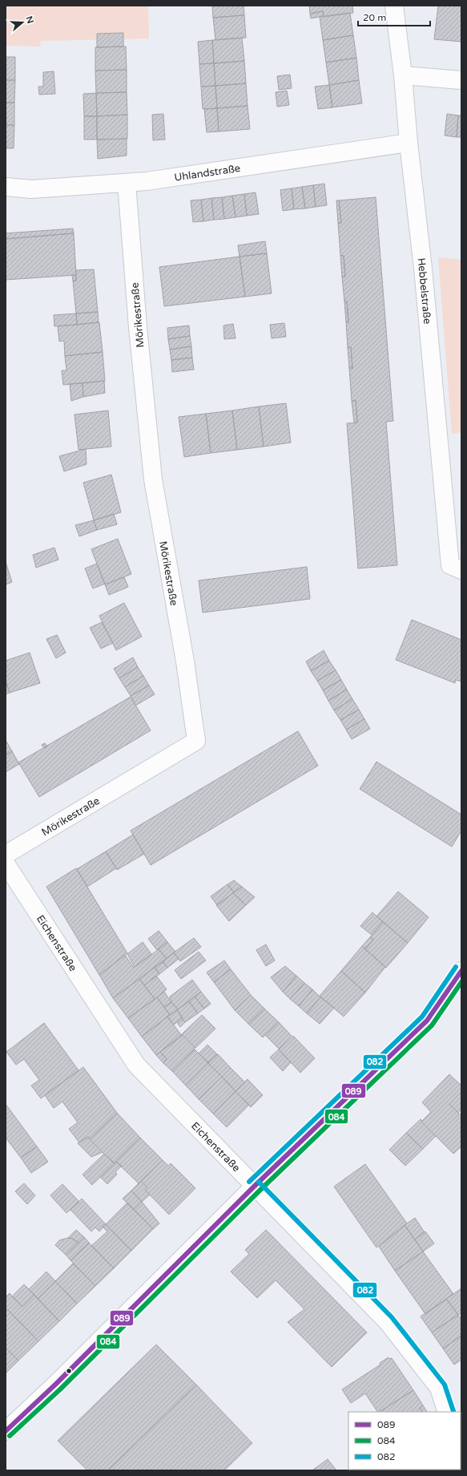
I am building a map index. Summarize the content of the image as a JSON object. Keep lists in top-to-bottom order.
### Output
{
  "streets": {
    "street": [
      "Uhlandstraße",
      "Hebbelstraße",
      "Mörikestraße",
      "Eichenstraße"
    ]
  },
  "crossings": [
    ["Uhlandstraße", "Hebbelstraße"],
    ["Uhlandstraße", "Mörikestraße"]
  ],
  "lines": ["transit line 082", "transit line 089", "transit line 084"],
  "legend": ["089", "084", "082"],
  "scale_bar": "20 m",
  "north": "right"
}
